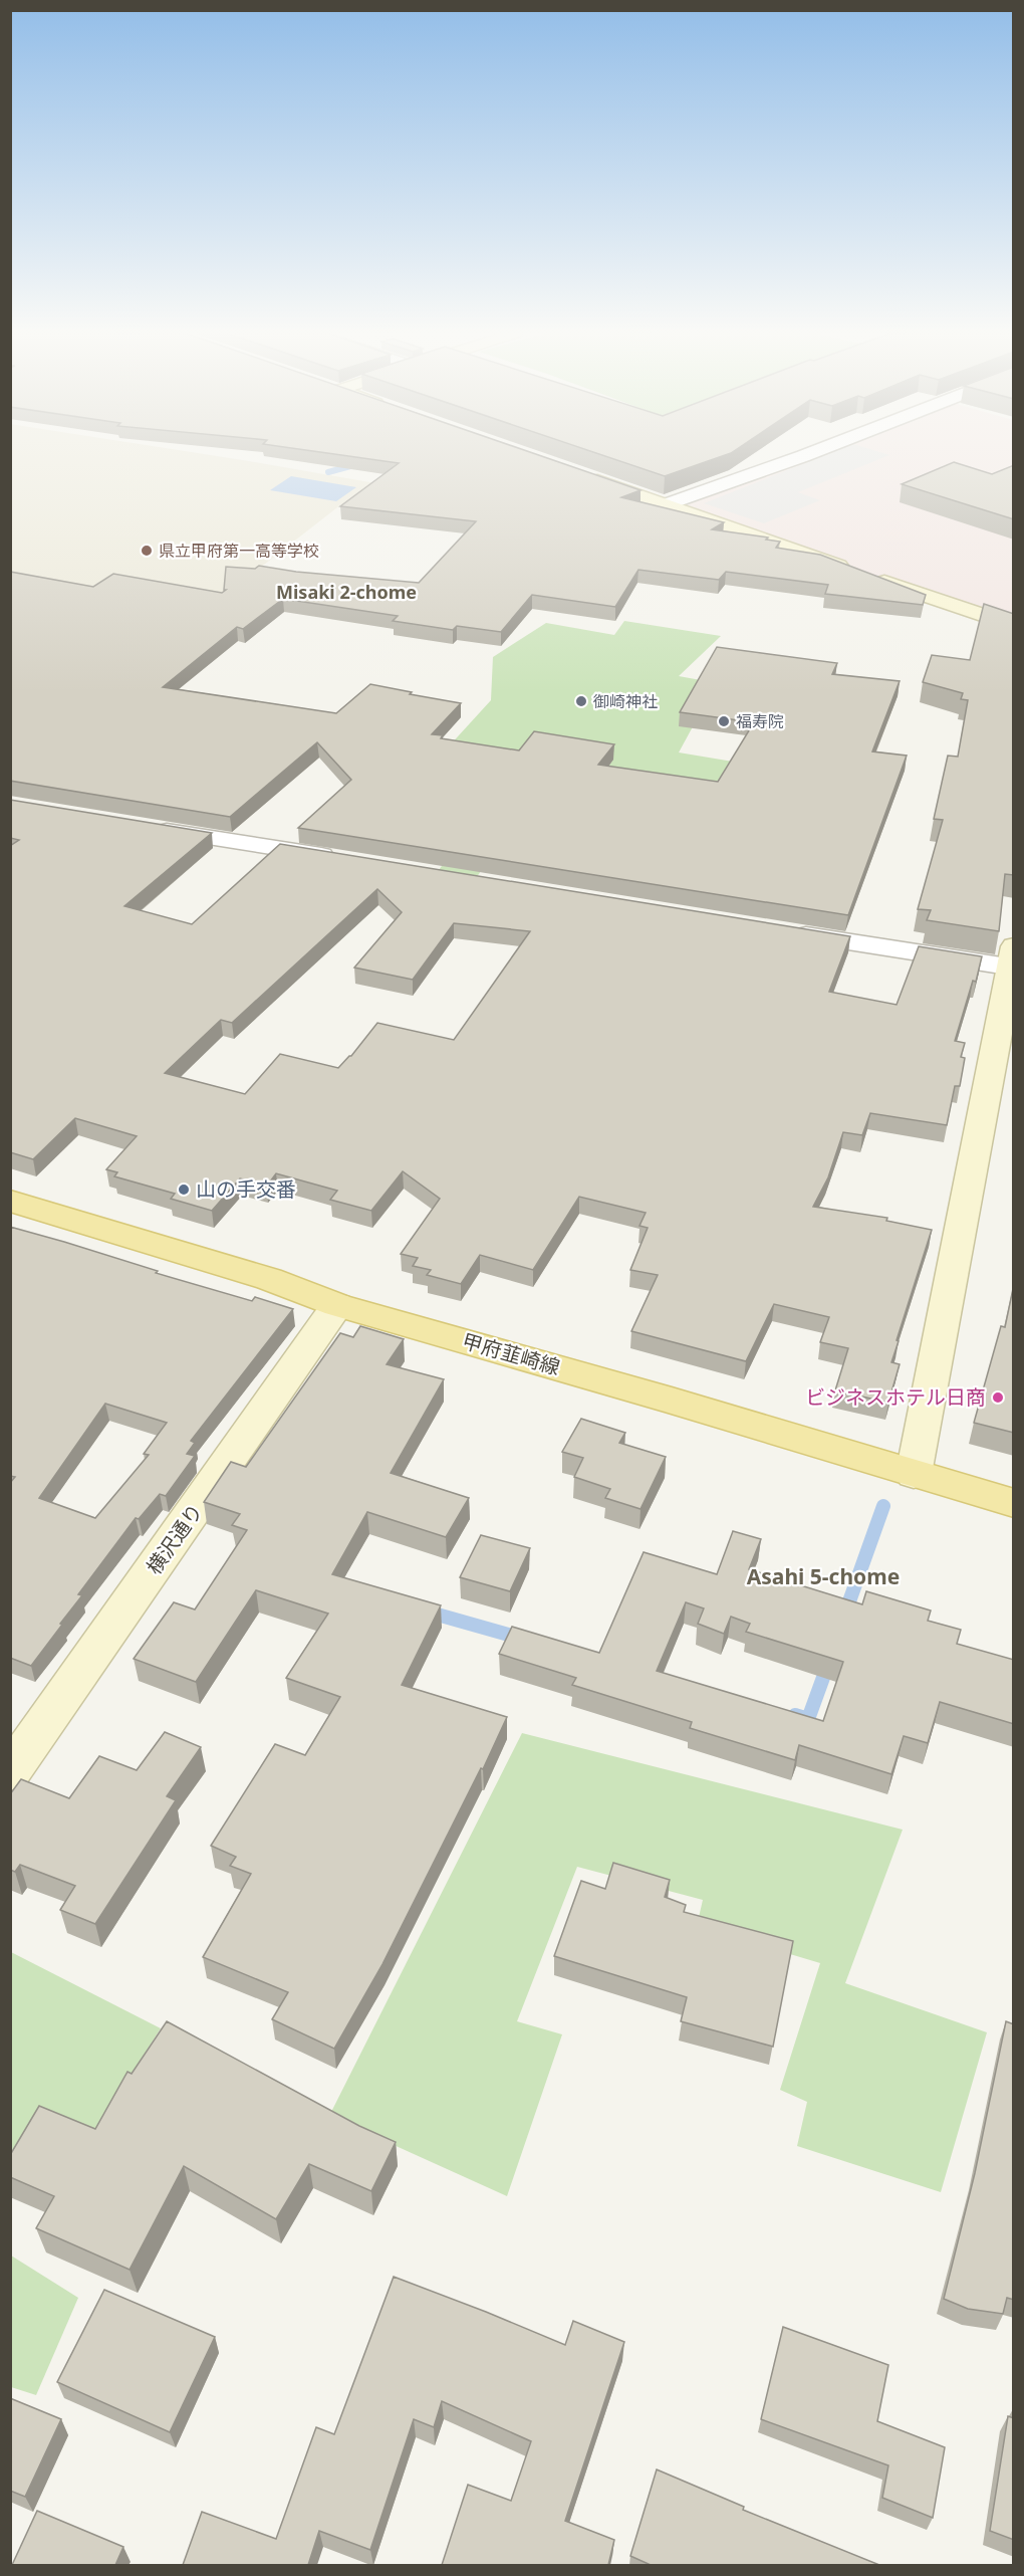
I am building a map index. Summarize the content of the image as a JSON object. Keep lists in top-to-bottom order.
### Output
{
  "streets": {
    "main road": ["甲府韮崎線", "横沢通り"]
  },
  "crossings": [
    ["甲府韮崎線", "横沢通り"]
  ],
  "districts": ["Misaki 2-chome", "Asahi 5-chome"],
  "places": [
    "県立甲府第一高等学校",
    "御崎神社",
    "福寿院",
    "山の手交番",
    "ビジネスホテル日商"
  ]
}
